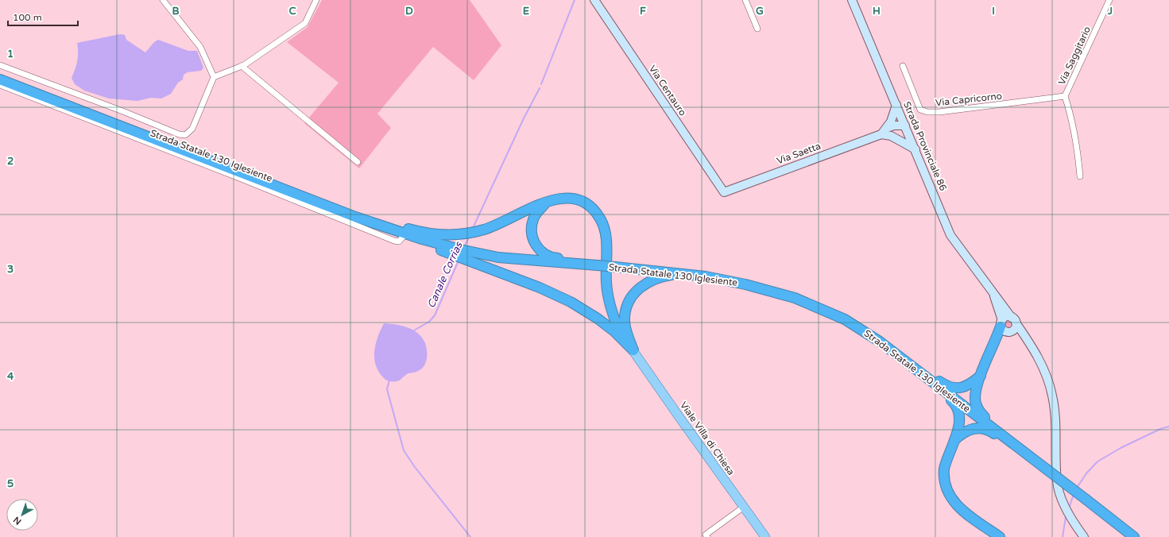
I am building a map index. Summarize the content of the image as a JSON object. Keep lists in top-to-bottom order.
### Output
{
  "streets": {
    "highway": ["Strada Statale 130 Iglesiente"],
    "main road": ["Viale Villa di Chiesa"],
    "street": [
      "Via Saggitario",
      "Via Centauro",
      "Via Capricorno",
      "Strada Provinciale 86",
      "Via Saetta"
    ]
  },
  "crossings": [
    ["Via Saggitario", "Via Capricorno"],
    ["Via Centauro", "Via Saetta"],
    ["Strada Provinciale 86", "Via Saetta"]
  ],
  "water": ["Canale Corrias"],
  "scale_bar": "100 m",
  "north": "bottom left",
  "grid": {
    "columns": [
      "B",
      "C",
      "D",
      "E",
      "F",
      "G",
      "H",
      "I",
      "J"
    ],
    "rows": [
      "1",
      "2",
      "3",
      "4",
      "5"
    ]
  }
}
